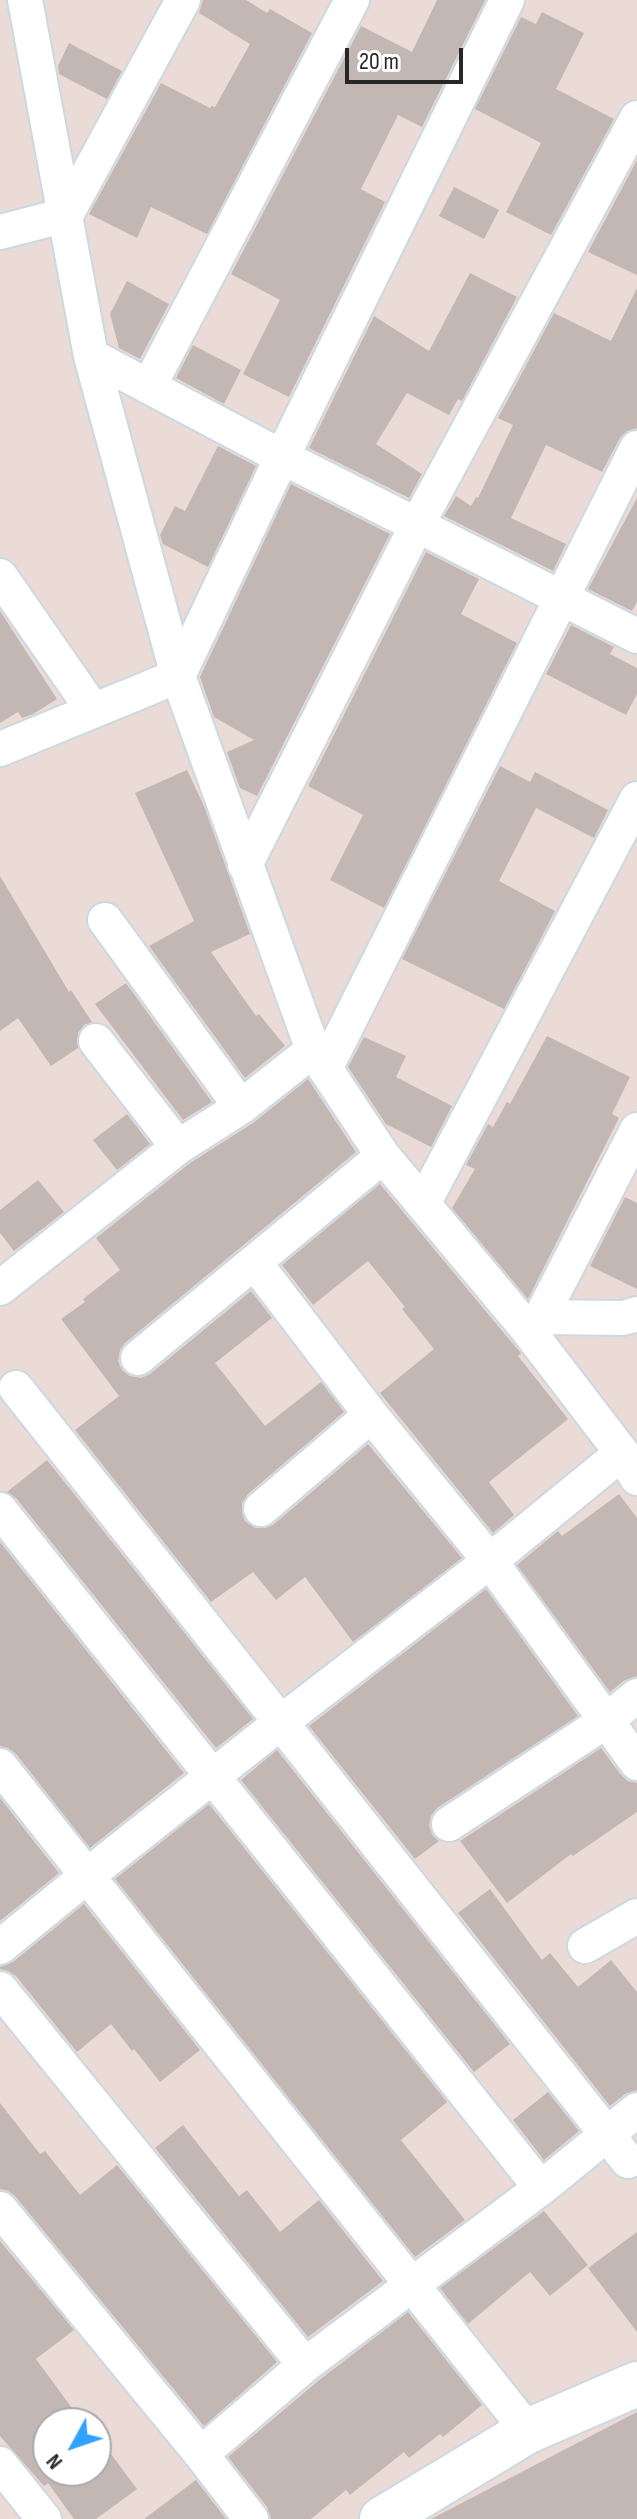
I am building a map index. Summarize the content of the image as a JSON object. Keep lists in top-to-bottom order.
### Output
{
  "scale_bar": "20 m",
  "north": "bottom left"
}
